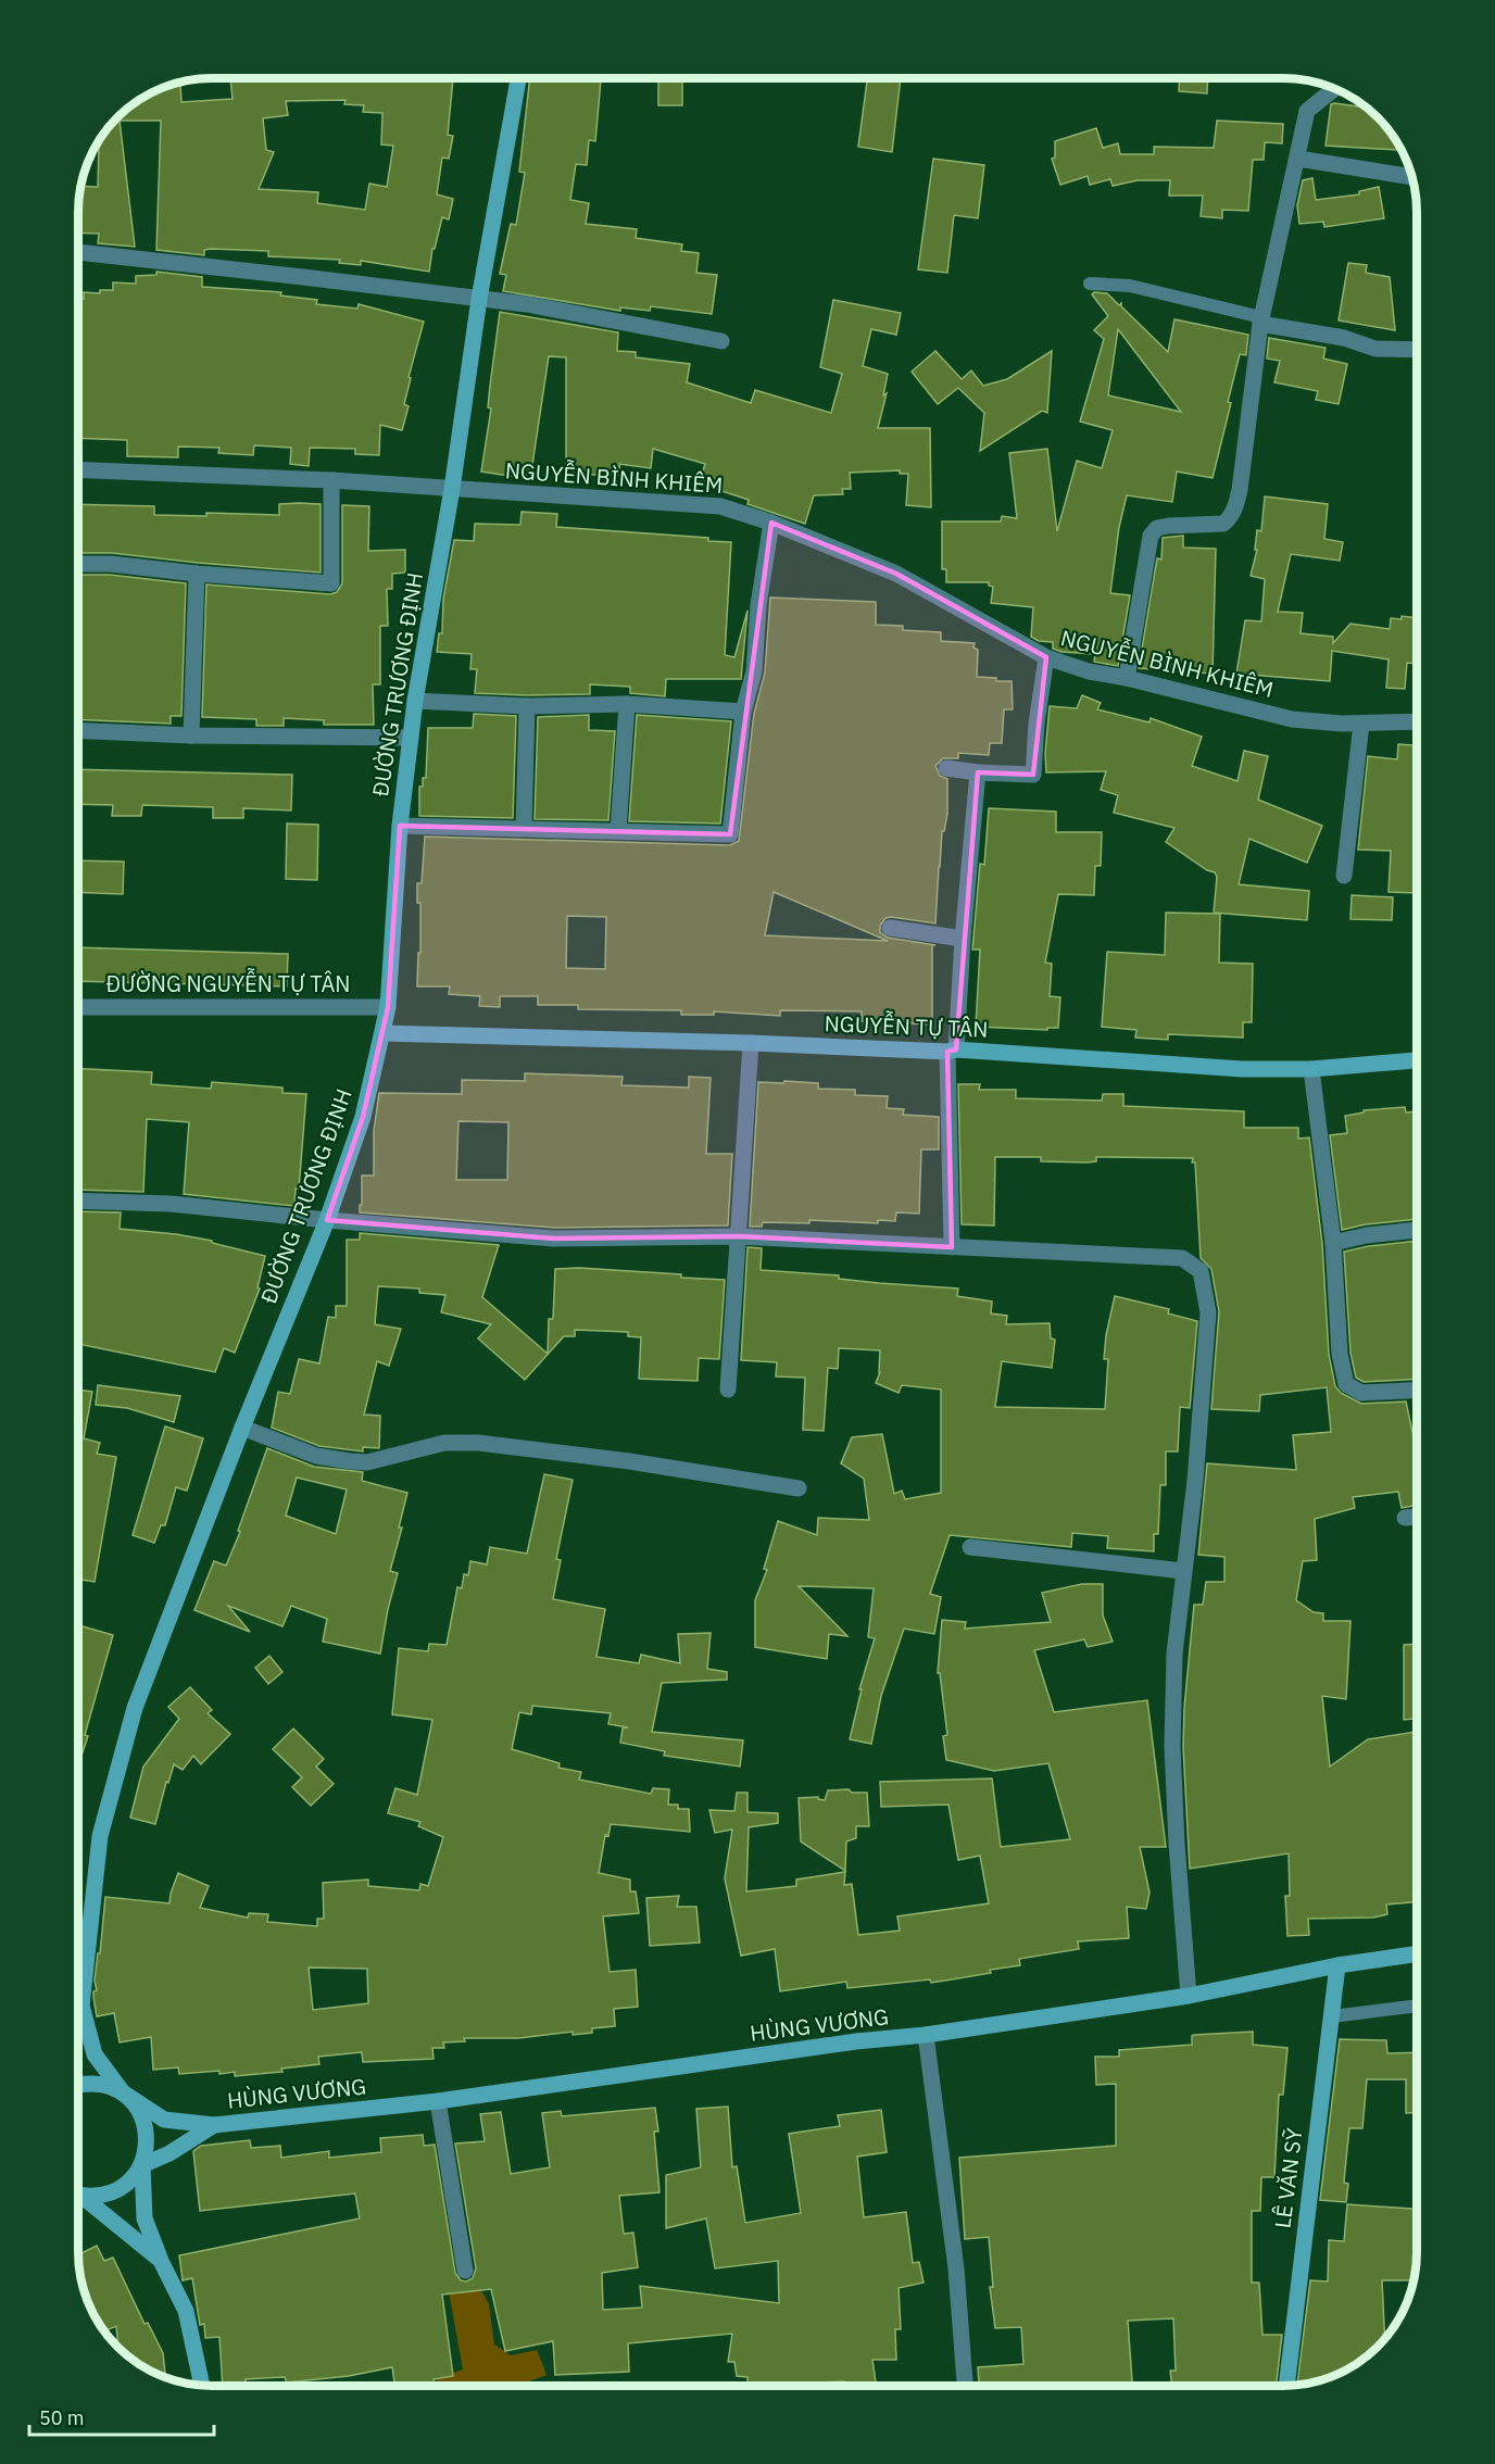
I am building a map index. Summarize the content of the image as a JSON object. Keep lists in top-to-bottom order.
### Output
{
  "streets": {
    "street": [
      "NGUYỄN BÌNH KHIÊM",
      "ĐƯỜNG TRƯƠNG ĐỊNH",
      "ĐƯỜNG NGUYỄN TỰ TÂN",
      "NGUYỄN TỰ TÂN",
      "HÙNG VƯƠNG",
      "LÊ VĂN SỸ"
    ]
  },
  "crossings": [
    ["NGUYỄN BÌNH KHIÊM", "ĐƯỜNG TRƯƠNG ĐỊNH"],
    ["ĐƯỜNG TRƯƠNG ĐỊNH", "ĐƯỜNG NGUYỄN TỰ TÂN"],
    ["ĐƯỜNG TRƯƠNG ĐỊNH", "NGUYỄN TỰ TÂN"],
    ["HÙNG VƯƠNG", "LÊ VĂN SỸ"]
  ],
  "scale_bar": "50 m"
}
